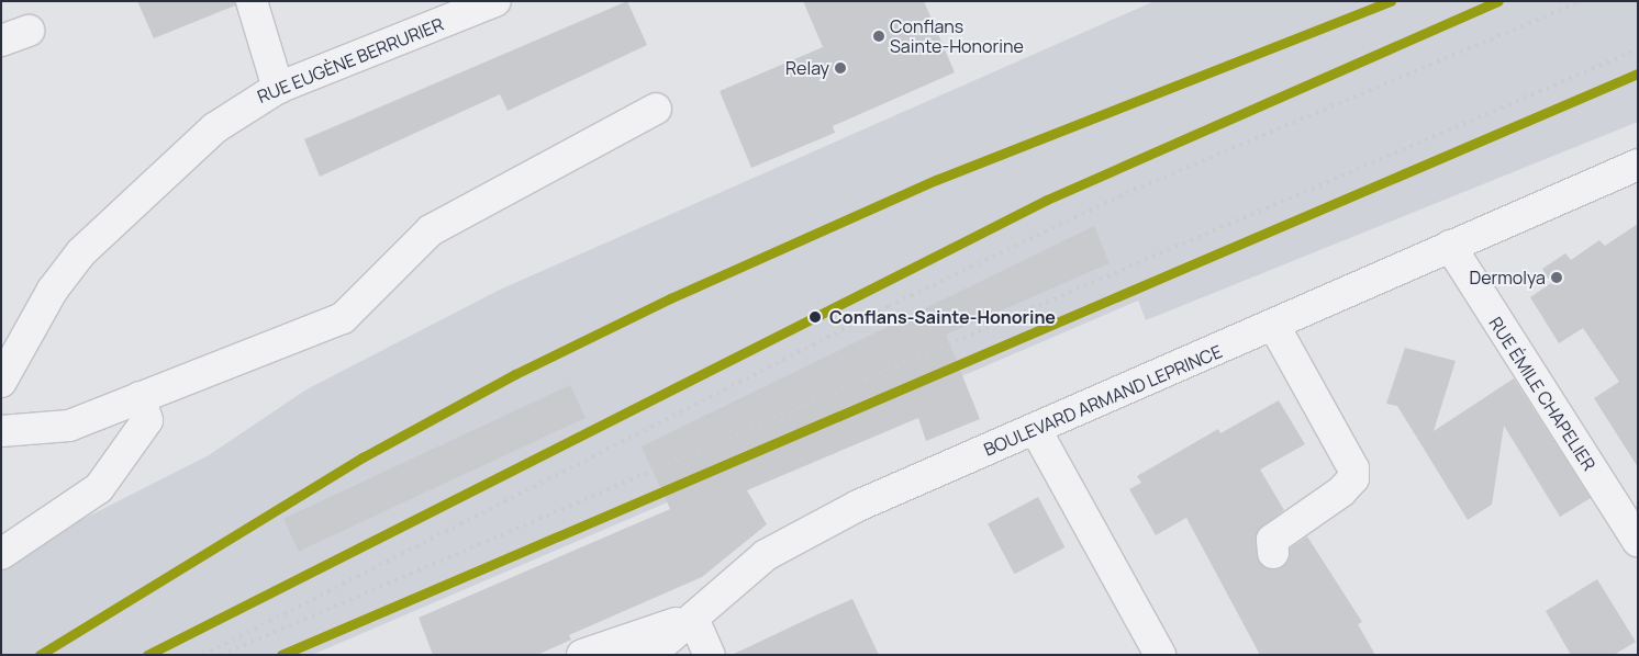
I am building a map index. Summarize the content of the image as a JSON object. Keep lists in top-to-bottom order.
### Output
{
  "streets": {
    "street": ["RUE EUGÈNE BERRURIER", "RUE ÉMILE CHAPELIER", "BOULEVARD ARMAND LEPRINCE"]
  },
  "crossings": [
    ["RUE ÉMILE CHAPELIER", "BOULEVARD ARMAND LEPRINCE"]
  ],
  "places": [
    "Conflans Sainte-Honorine",
    "Relay",
    "Dermolya",
    "Conflans-Sainte-Honorine"
  ]
}
